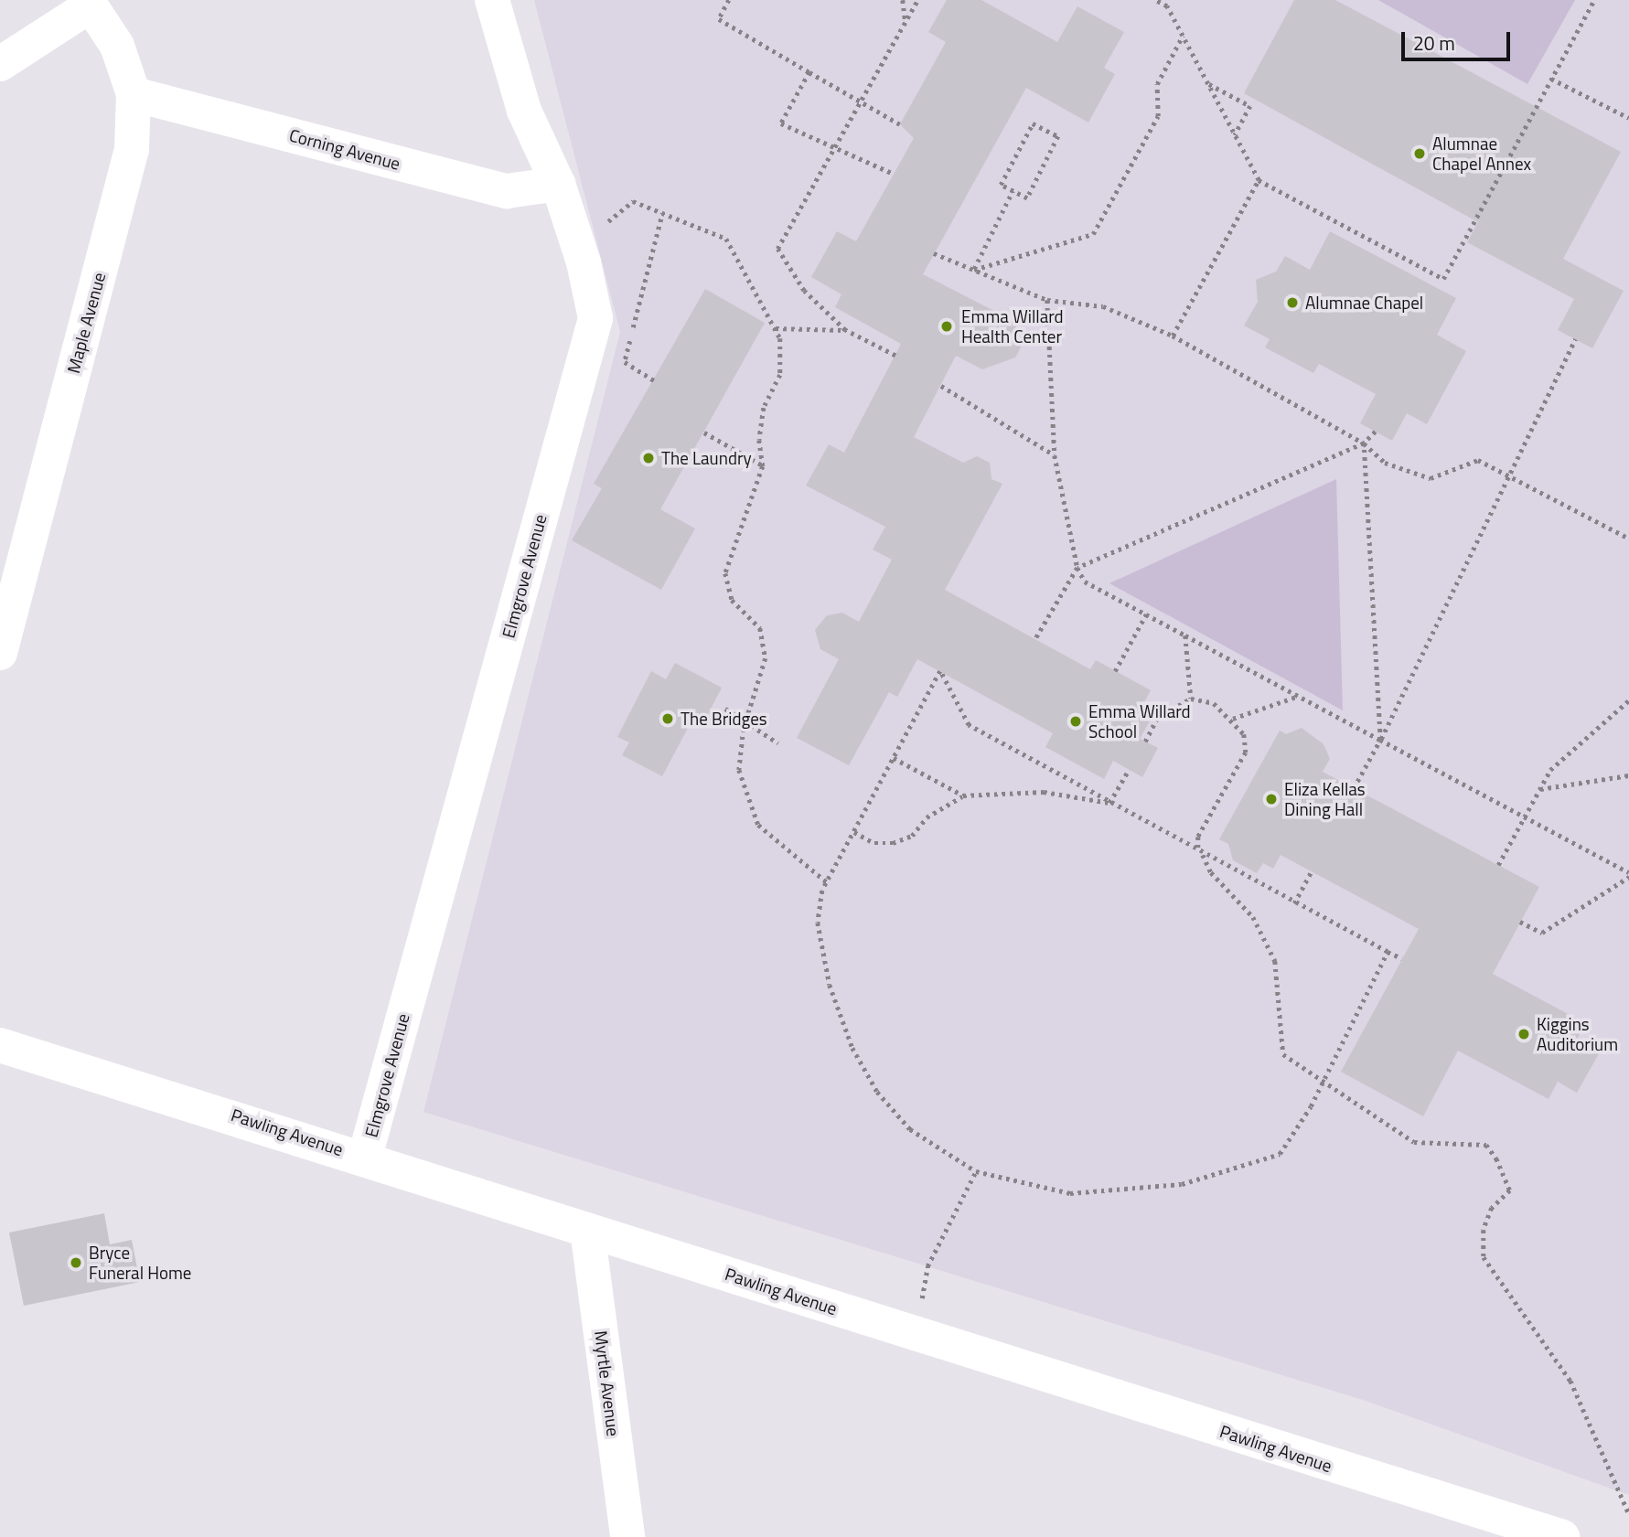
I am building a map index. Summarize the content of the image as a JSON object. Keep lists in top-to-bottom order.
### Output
{
  "streets": {
    "street": [
      "Corning Avenue",
      "Maple Avenue",
      "Elmgrove Avenue",
      "Pawling Avenue",
      "Myrtle Avenue"
    ]
  },
  "crossings": [
    ["Corning Avenue", "Maple Avenue"],
    ["Corning Avenue", "Elmgrove Avenue"],
    ["Elmgrove Avenue", "Pawling Avenue"],
    ["Pawling Avenue", "Myrtle Avenue"]
  ],
  "places": [
    "Alumnae Chapel Annex",
    "Alumnae Chapel",
    "Emma Willard Health Center",
    "The Laundry",
    "The Bridges",
    "Emma Willard School",
    "Eliza Kellas Dining Hall",
    "Kiggins Auditorium",
    "Bryce Funeral Home"
  ],
  "scale_bar": "20 m"
}
